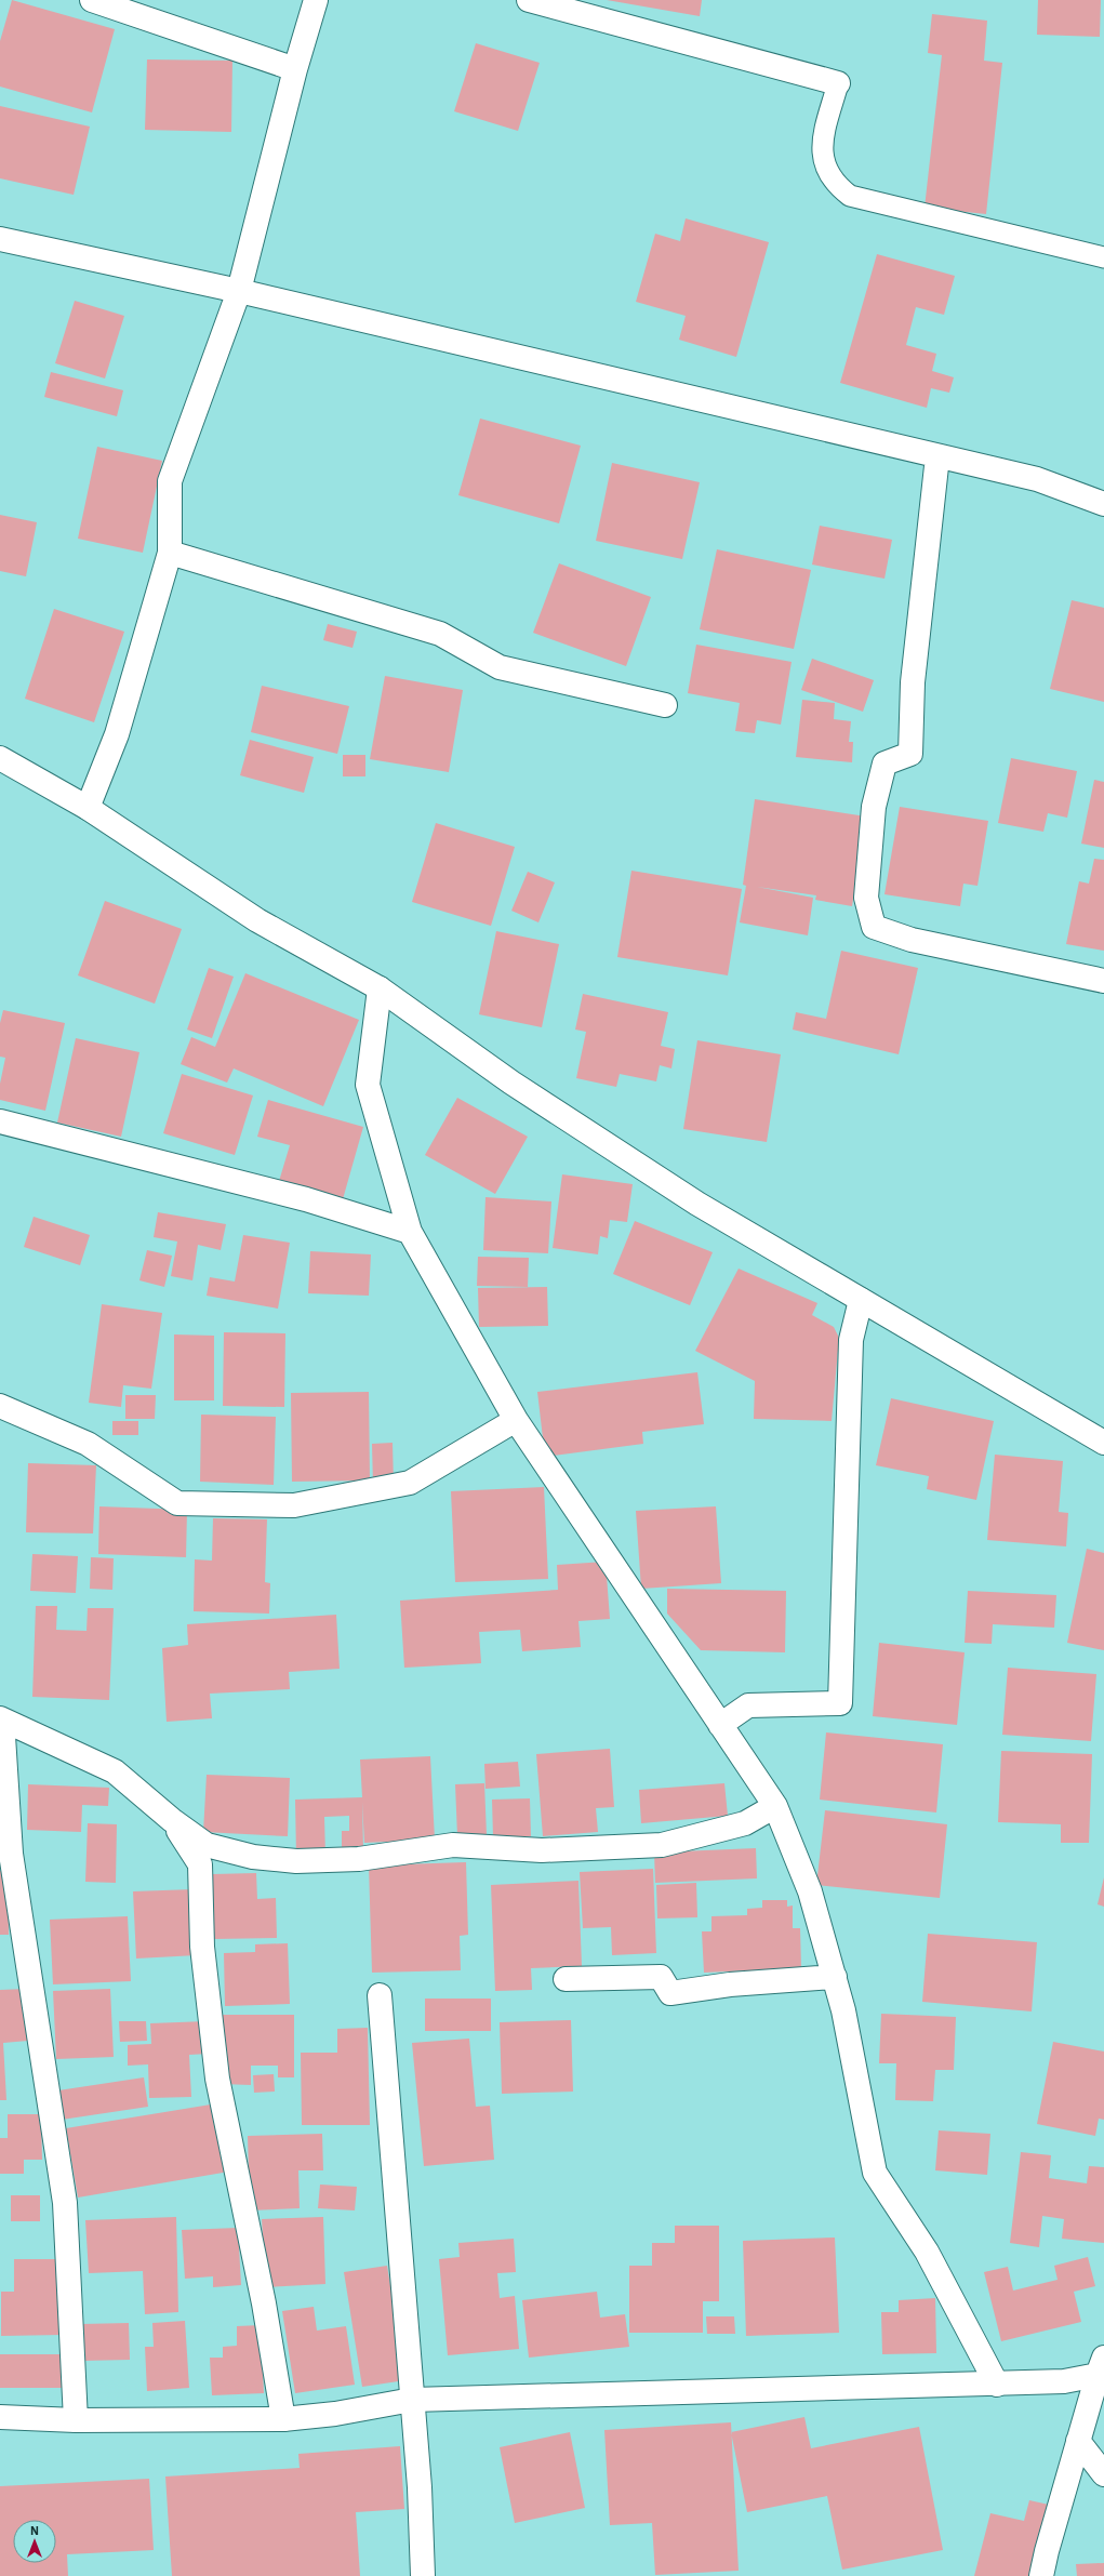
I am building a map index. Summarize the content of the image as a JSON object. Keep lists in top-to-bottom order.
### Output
{
  "north": "top"
}
